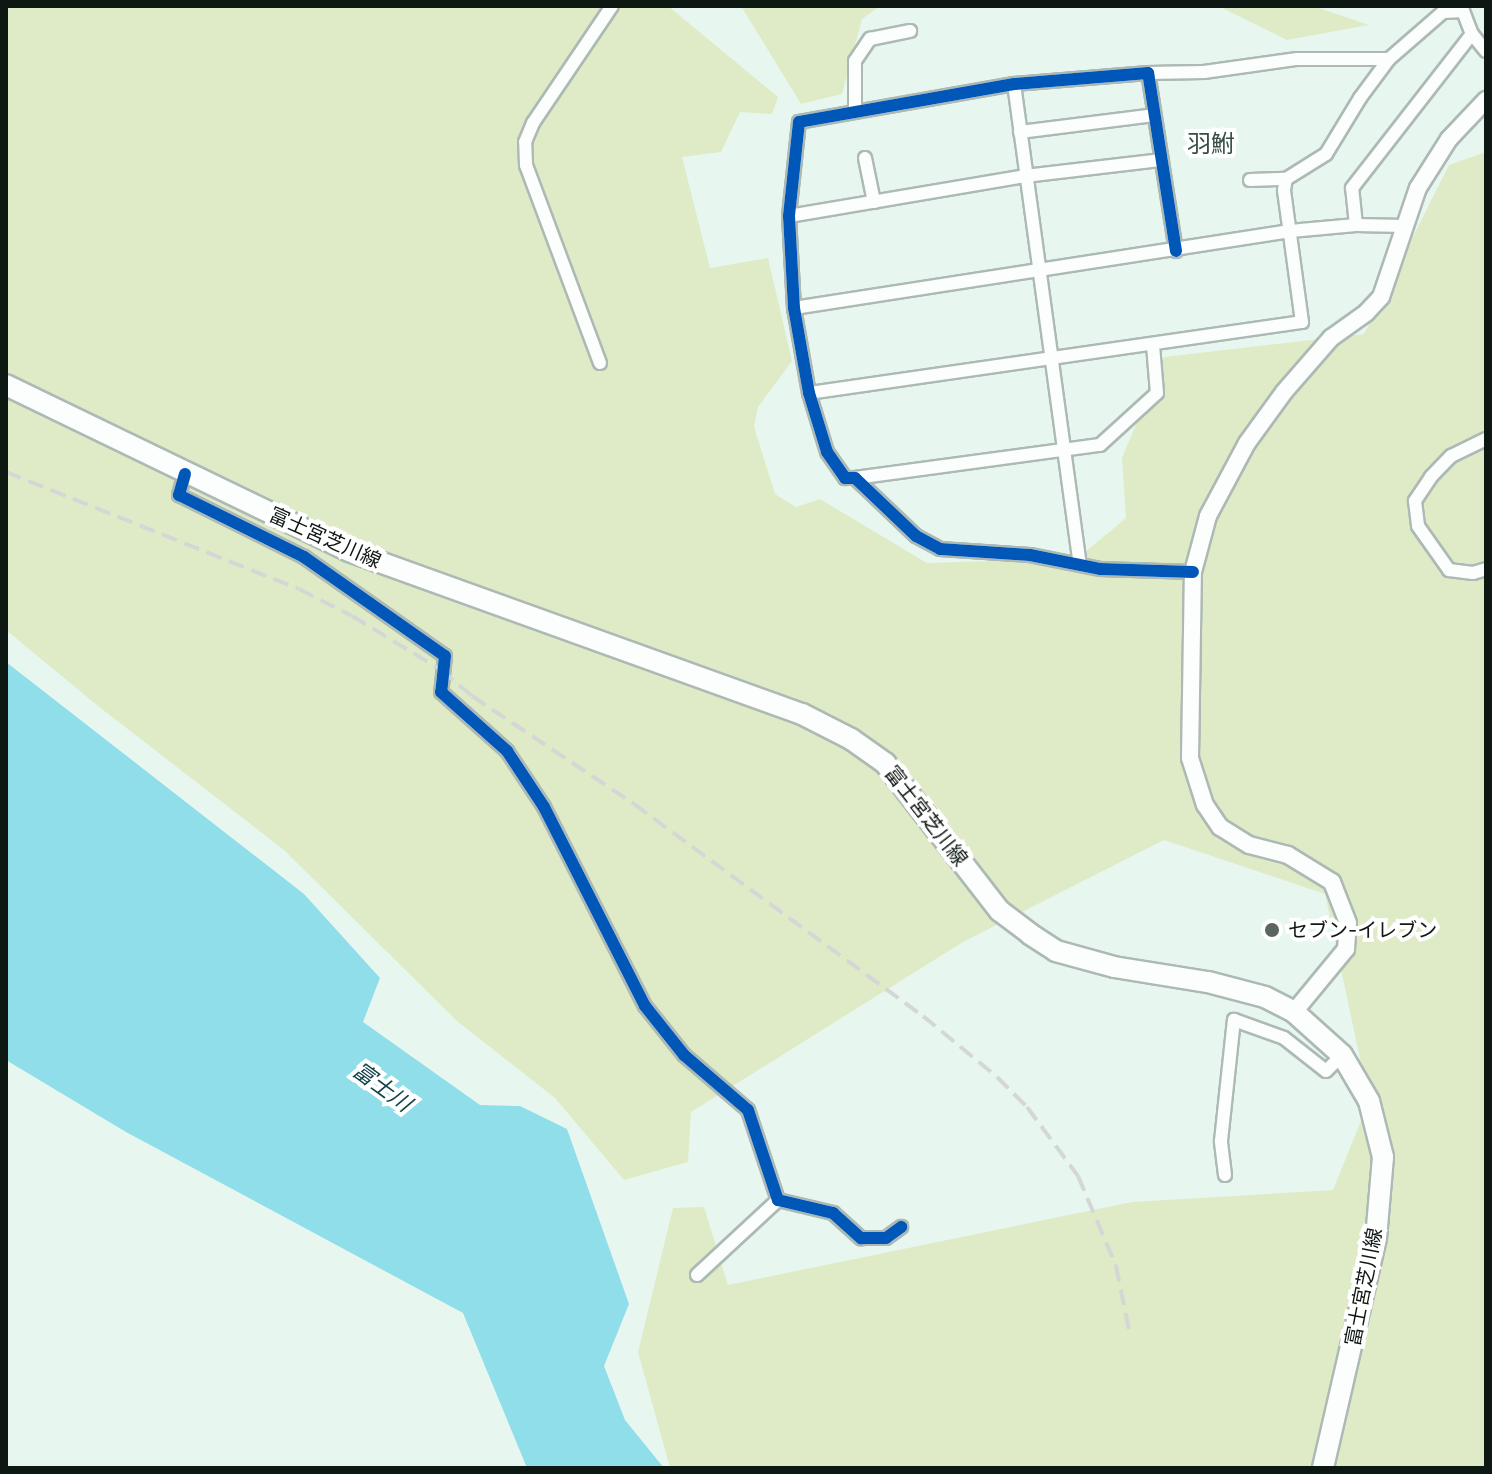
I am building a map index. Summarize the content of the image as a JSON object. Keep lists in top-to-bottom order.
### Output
{
  "streets": {
    "main road": ["富士宮芝川線"]
  },
  "districts": ["羽鮒"],
  "water": ["富士川"],
  "places": ["セブン-イレブン"]
}
